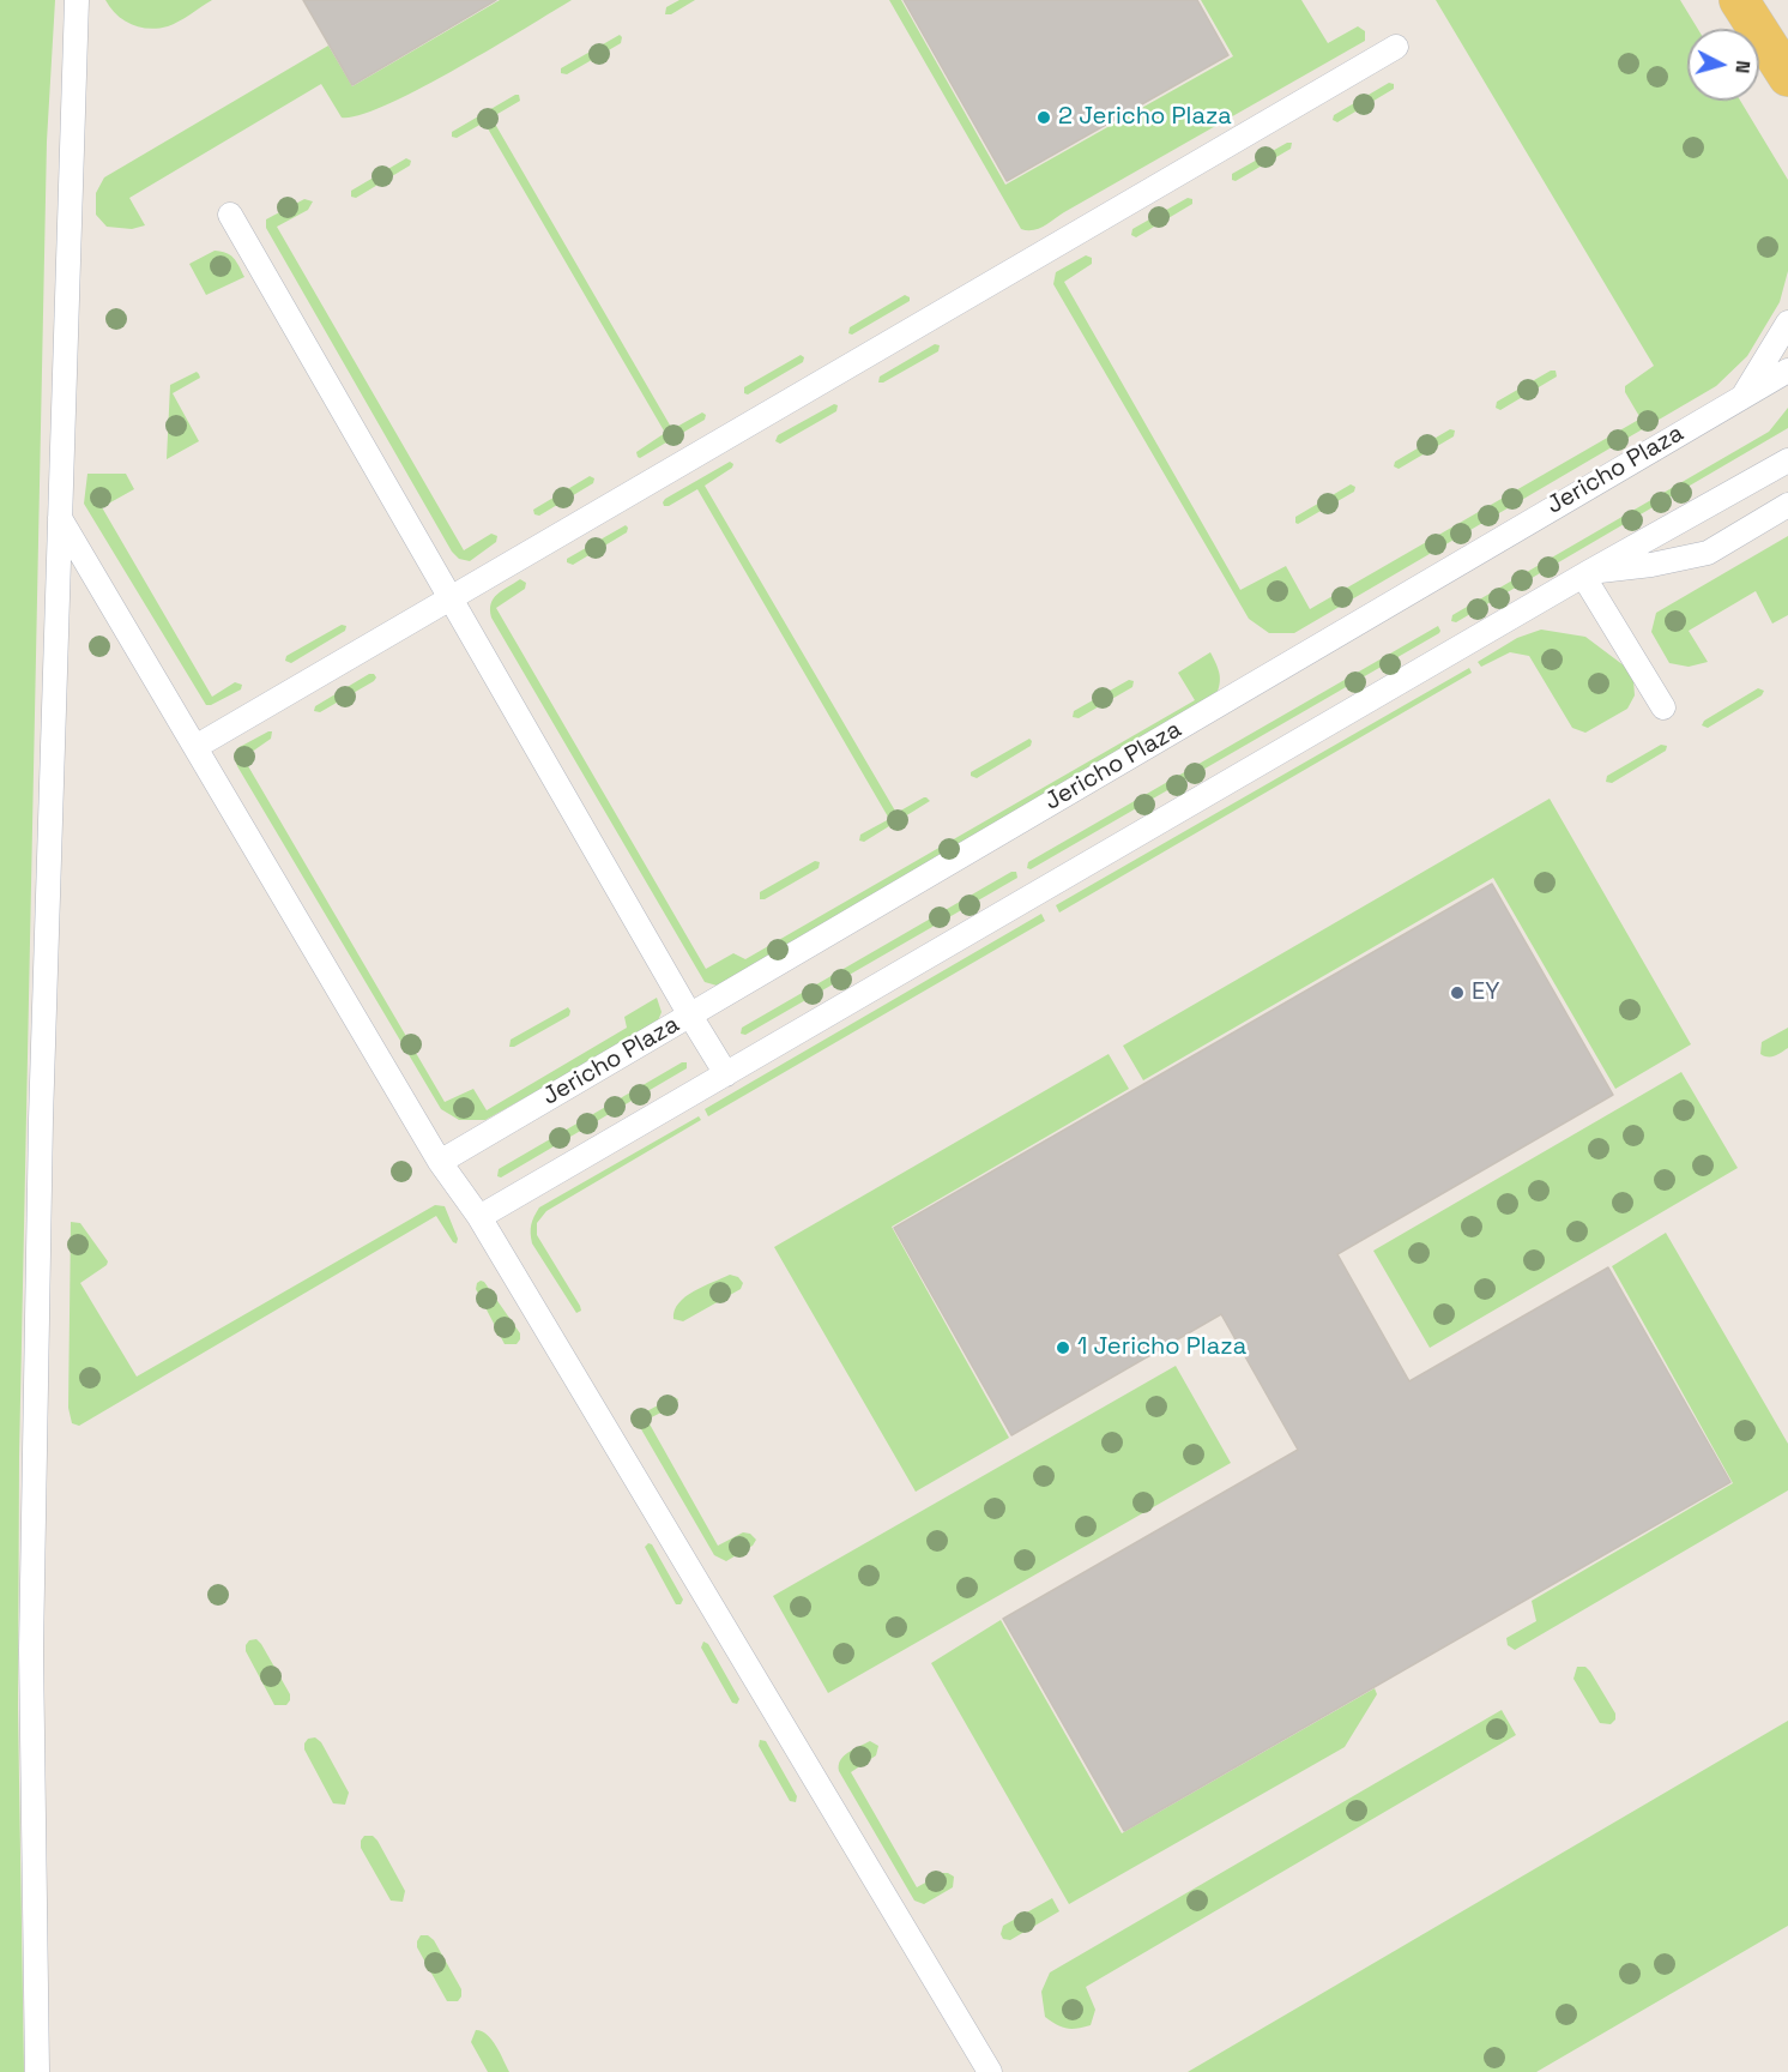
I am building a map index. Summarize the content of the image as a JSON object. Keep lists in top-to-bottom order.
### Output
{
  "streets": {
    "lane": ["Jericho Plaza"]
  },
  "places": ["2 Jericho Plaza", "EY", "1 Jericho Plaza"],
  "north": "right"
}
